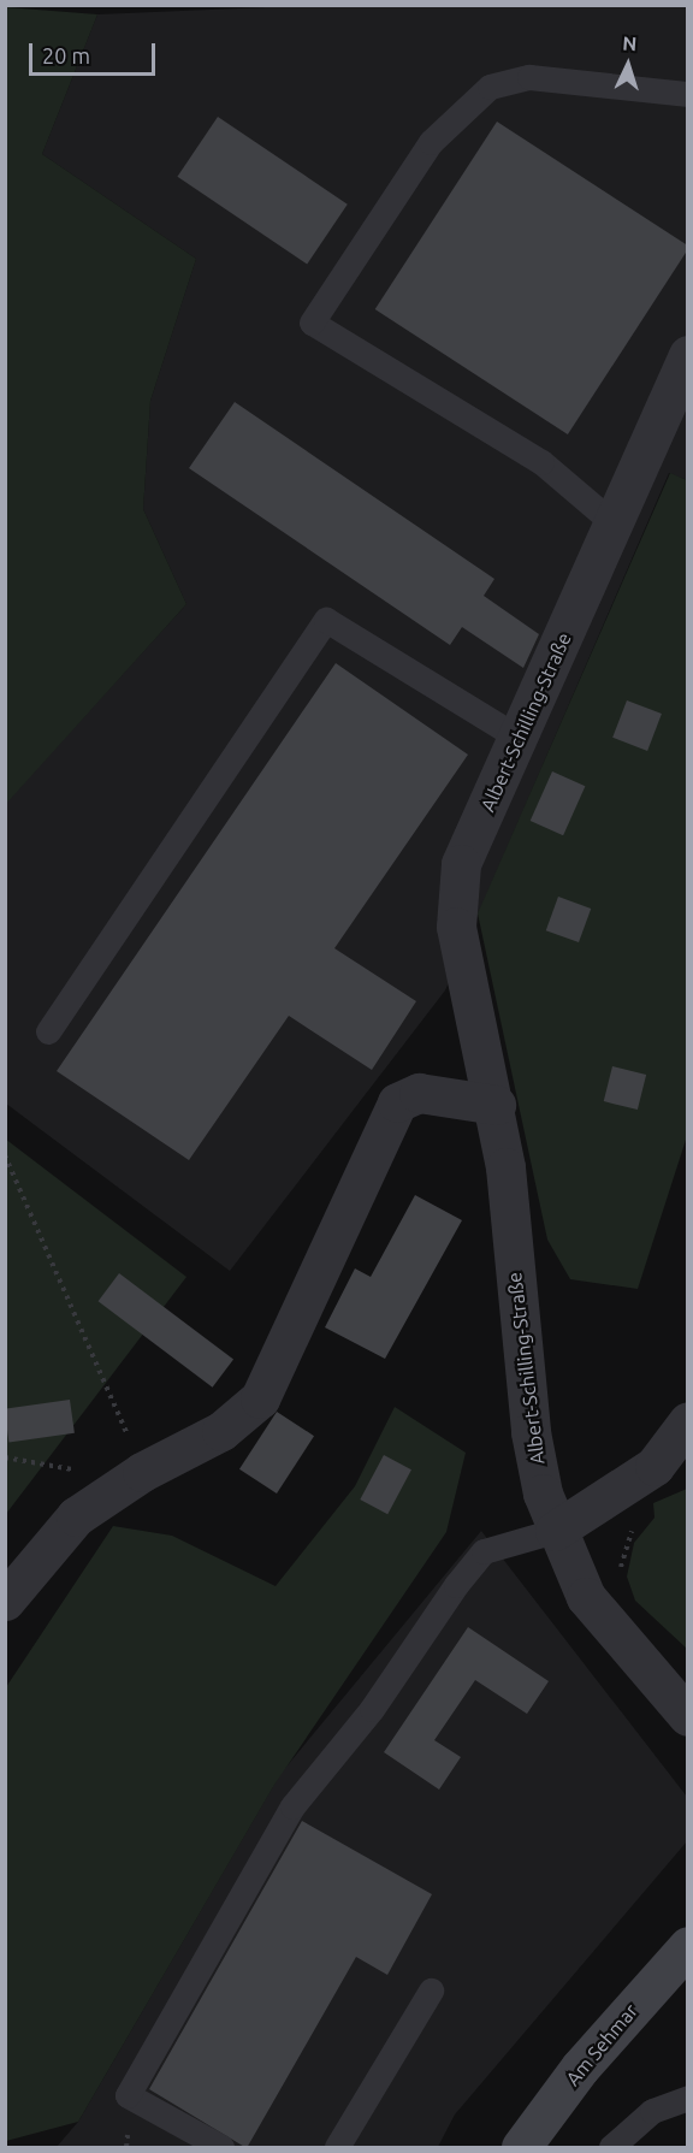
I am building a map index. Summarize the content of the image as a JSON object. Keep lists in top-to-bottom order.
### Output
{
  "streets": {
    "main road": ["Am Sehmar"],
    "street": ["Albert-Schilling-Straße"]
  },
  "scale_bar": "20 m",
  "north": "top"
}
